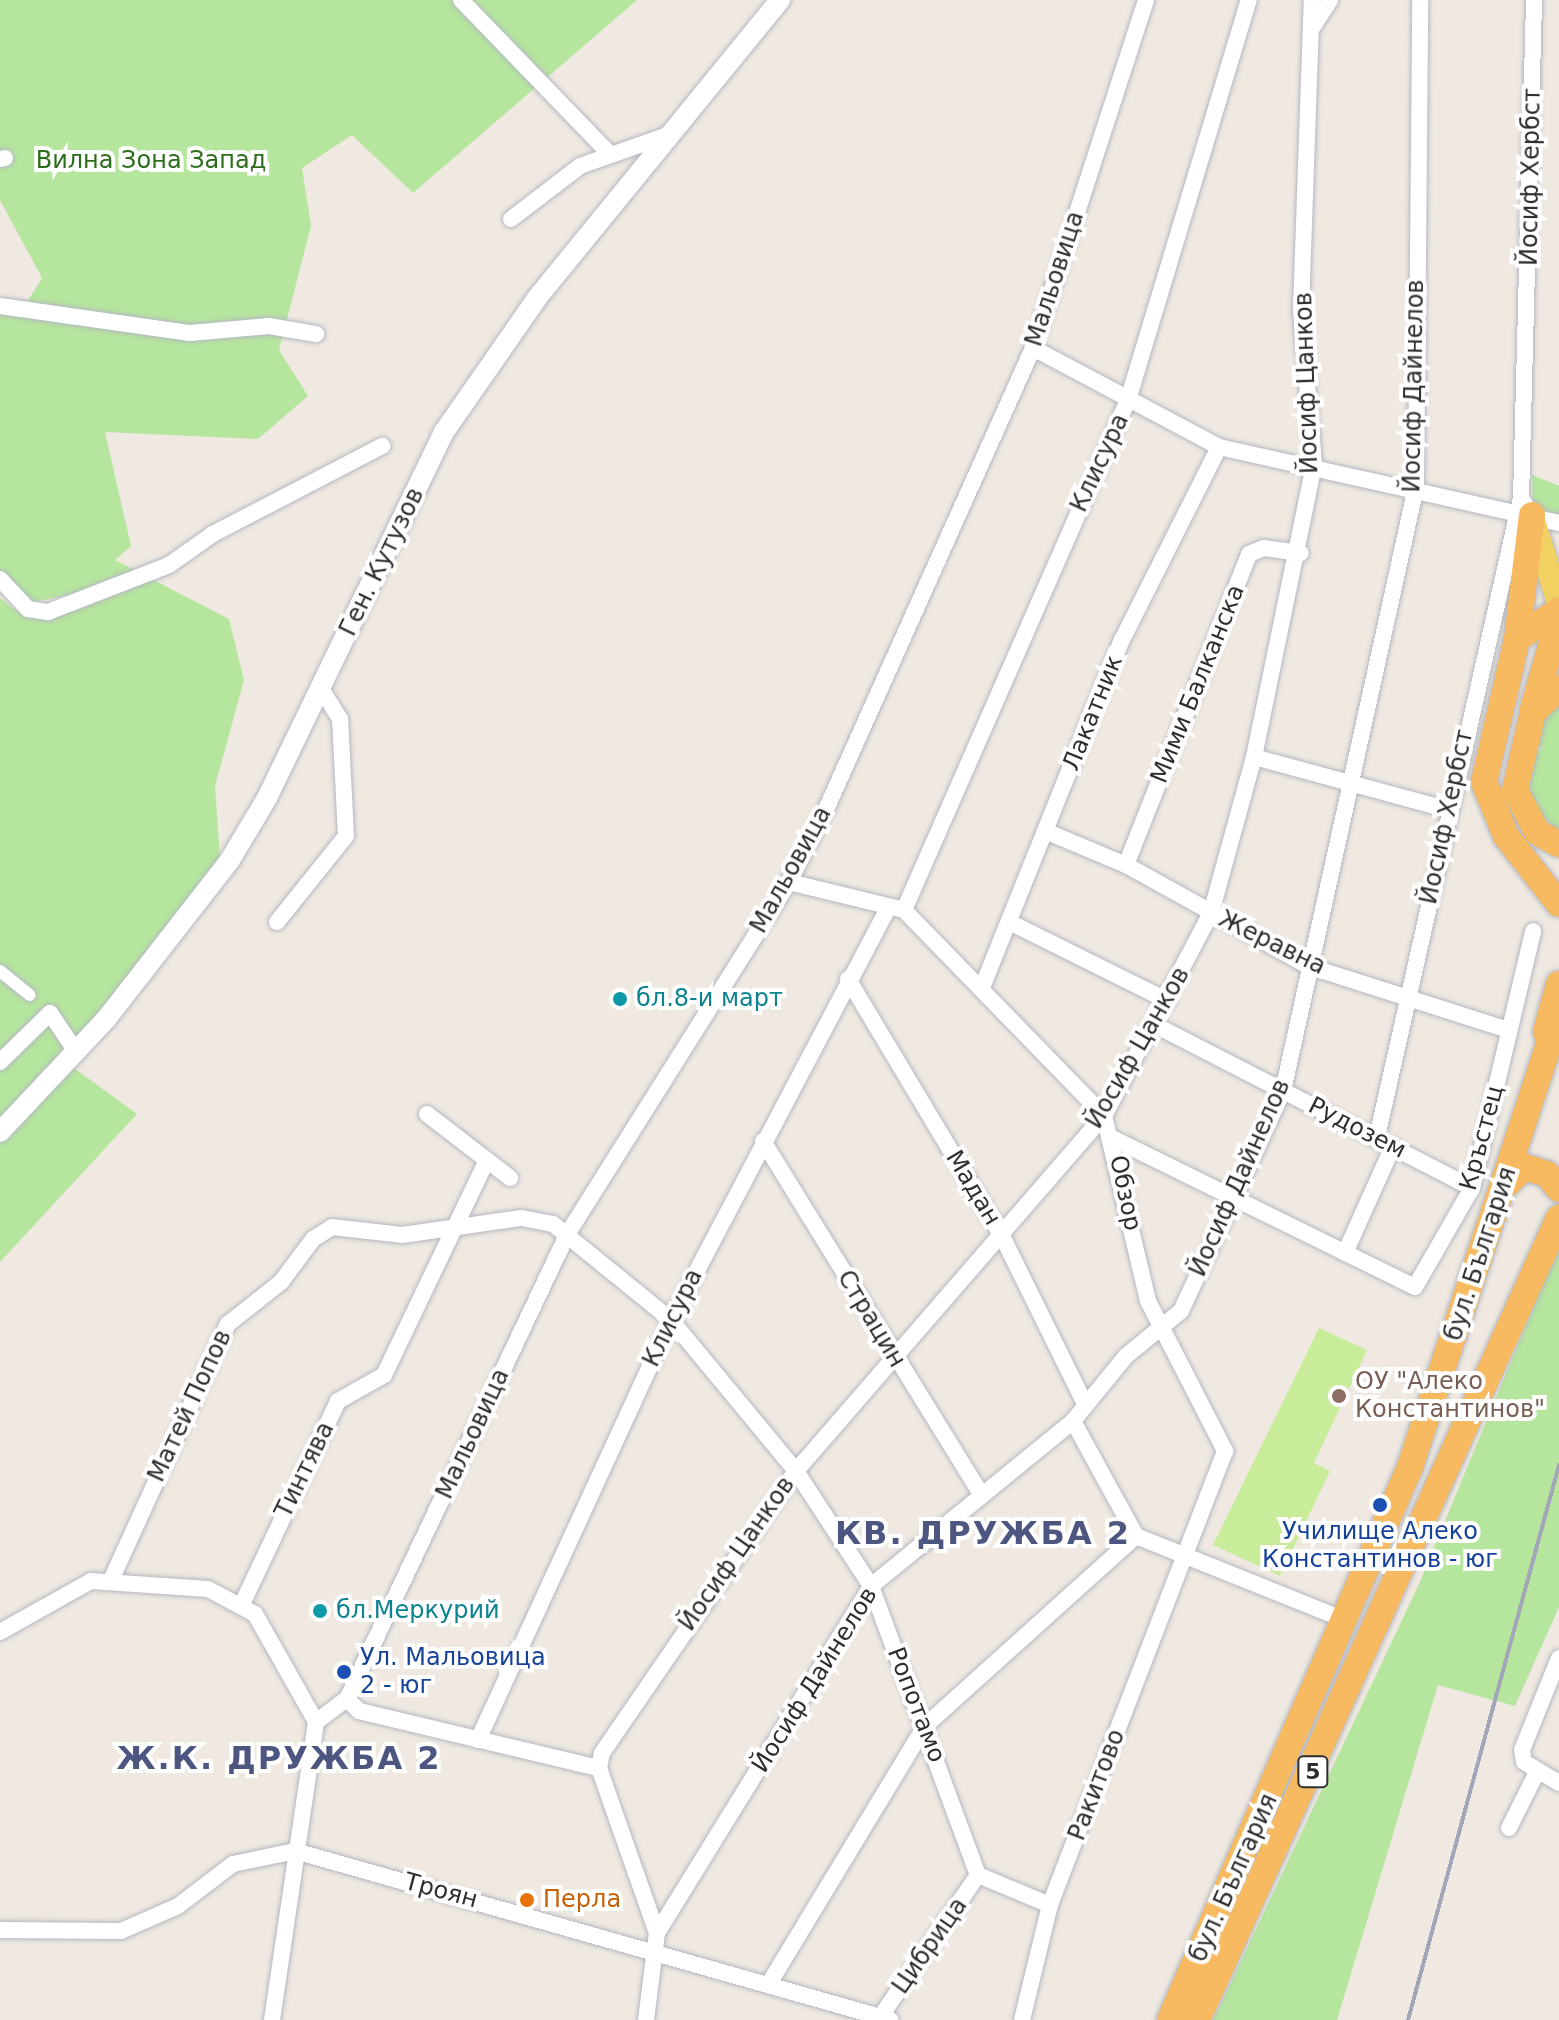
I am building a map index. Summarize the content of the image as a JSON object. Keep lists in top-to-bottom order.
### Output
{
  "streets": {
    "highway": ["бул. България", "5"],
    "street": [
      "Йосиф Хербст",
      "Мальовица",
      "Йосиф Цанков",
      "Йосиф Дайнелов",
      "Клисура",
      "Ген. Кутузов",
      "Мими Балканска",
      "Лакатник",
      "Жеравна",
      "Рудозем",
      "Кръстец",
      "Мадан",
      "Обзор",
      "Страцин",
      "Матей Попов",
      "Тинтява",
      "Ропотамо",
      "Ракитово",
      "Троян",
      "Цибрица"
    ]
  },
  "crossings": [
    ["Йосиф Хербст", "Жеравна"],
    ["Йосиф Хербст", "Рудозем"],
    ["Мальовица", "Обзор"],
    ["Мальовица", "Матей Попов"],
    ["Мальовица", "Ропотамо"],
    ["Йосиф Цанков", "Мими Балканска"],
    ["Йосиф Цанков", "Жеравна"],
    ["Йосиф Цанков", "Рудозем"],
    ["Йосиф Цанков", "Мадан"],
    ["Йосиф Цанков", "Обзор"],
    ["Йосиф Цанков", "Страцин"],
    ["Йосиф Цанков", "Ропотамо"],
    ["Йосиф Дайнелов", "Жеравна"],
    ["Йосиф Дайнелов", "Рудозем"],
    ["Йосиф Дайнелов", "Мадан"],
    ["Йосиф Дайнелов", "Обзор"],
    ["Йосиф Дайнелов", "Страцин"],
    ["Йосиф Дайнелов", "Ропотамо"],
    ["Йосиф Дайнелов", "Троян"],
    ["Клисура", "Мадан"],
    ["Клисура", "Обзор"],
    ["Клисура", "Страцин"],
    ["Клисура", "Ропотамо"],
    ["Мими Балканска", "Жеравна"],
    ["Лакатник", "Жеравна"],
    ["Лакатник", "Обзор"],
    ["Жеравна", "Кръстец"],
    ["Рудозем", "Кръстец"],
    ["Обзор", "Ракитово"],
    ["Матей Попов", "Тинтява"],
    ["Матей Попов", "Ропотамо"],
    ["Ропотамо", "Цибрица"],
    ["Троян", "Цибрица"]
  ],
  "districts": ["КВ. ДРУЖБА 2", "Ж.К. ДРУЖБА 2"],
  "parks": ["Вилна Зона Запад"],
  "places": [
    "бл.8-и март",
    "ОУ \"Алеко Константинов\"",
    "Училище Алеко Константинов - юг",
    "бл.Меркурий",
    "Ул. Мальовица 2 - юг",
    "Перла"
  ]
}
